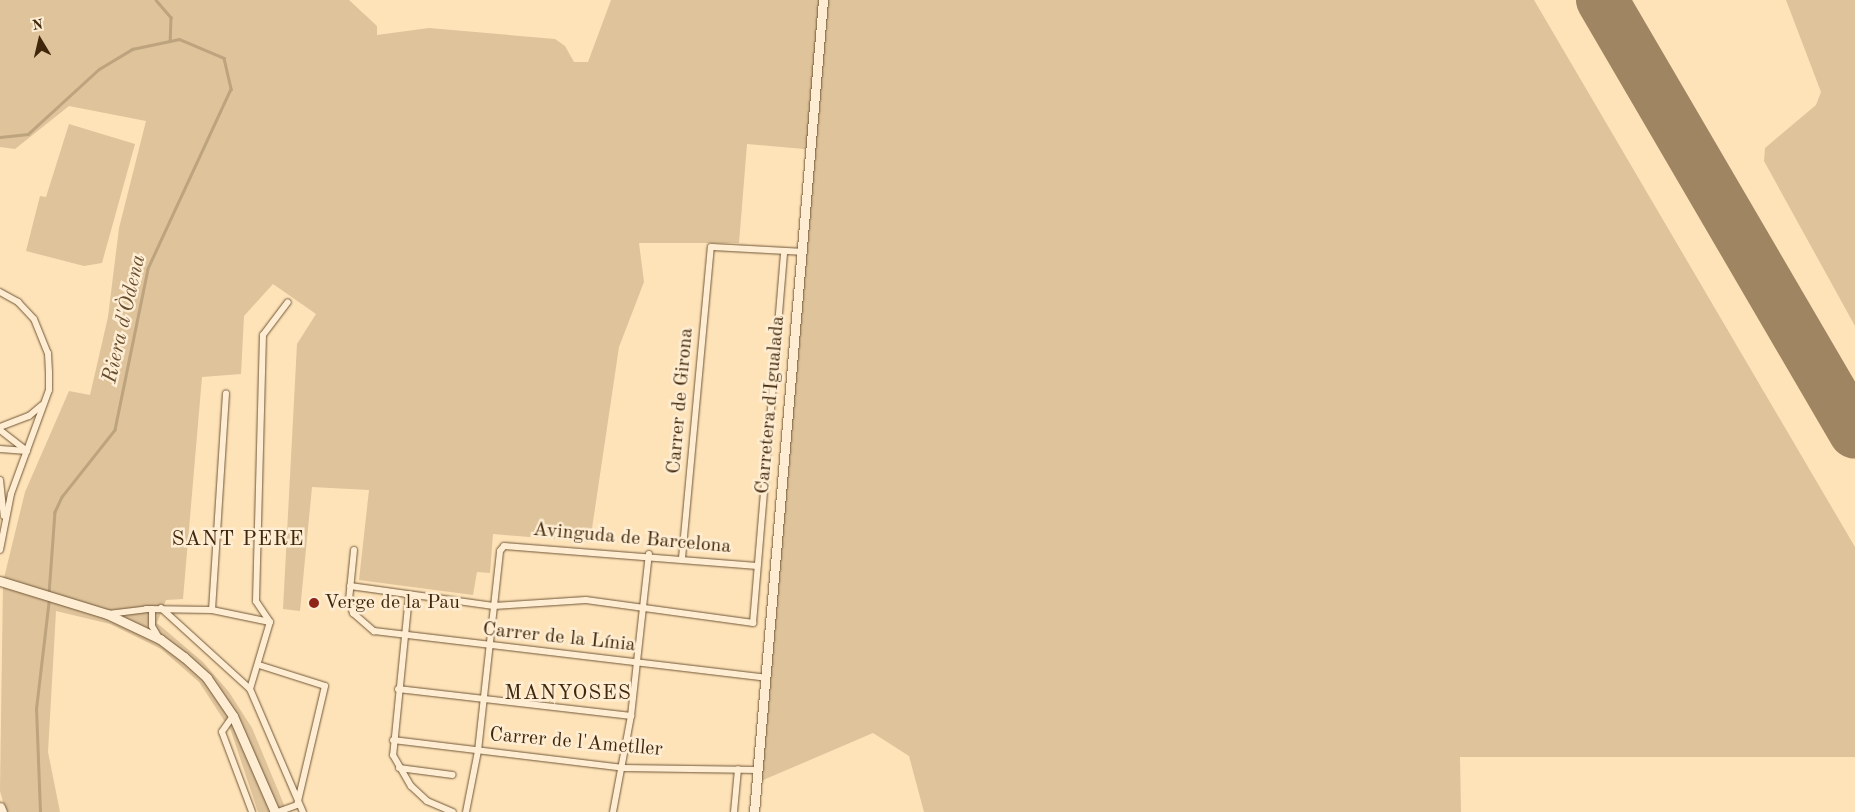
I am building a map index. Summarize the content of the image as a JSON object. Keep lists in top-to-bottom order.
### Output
{
  "streets": {
    "street": [
      "Carrer de Girona",
      "Carretera d'Igualada",
      "Avinguda de Barcelona",
      "Carrer de la Línia",
      "Carrer de l'Ametller"
    ]
  },
  "crossings": [
    ["Carrer de Girona", "Avinguda de Barcelona"],
    ["Carretera d'Igualada", "Carrer de la Línia"],
    ["Carretera d'Igualada", "Carrer de l'Ametller"]
  ],
  "districts": ["SANT PERE", "MANYOSES"],
  "water": ["Riera d'Òdena"],
  "places": ["Verge de la Pau"],
  "north": "top"
}
